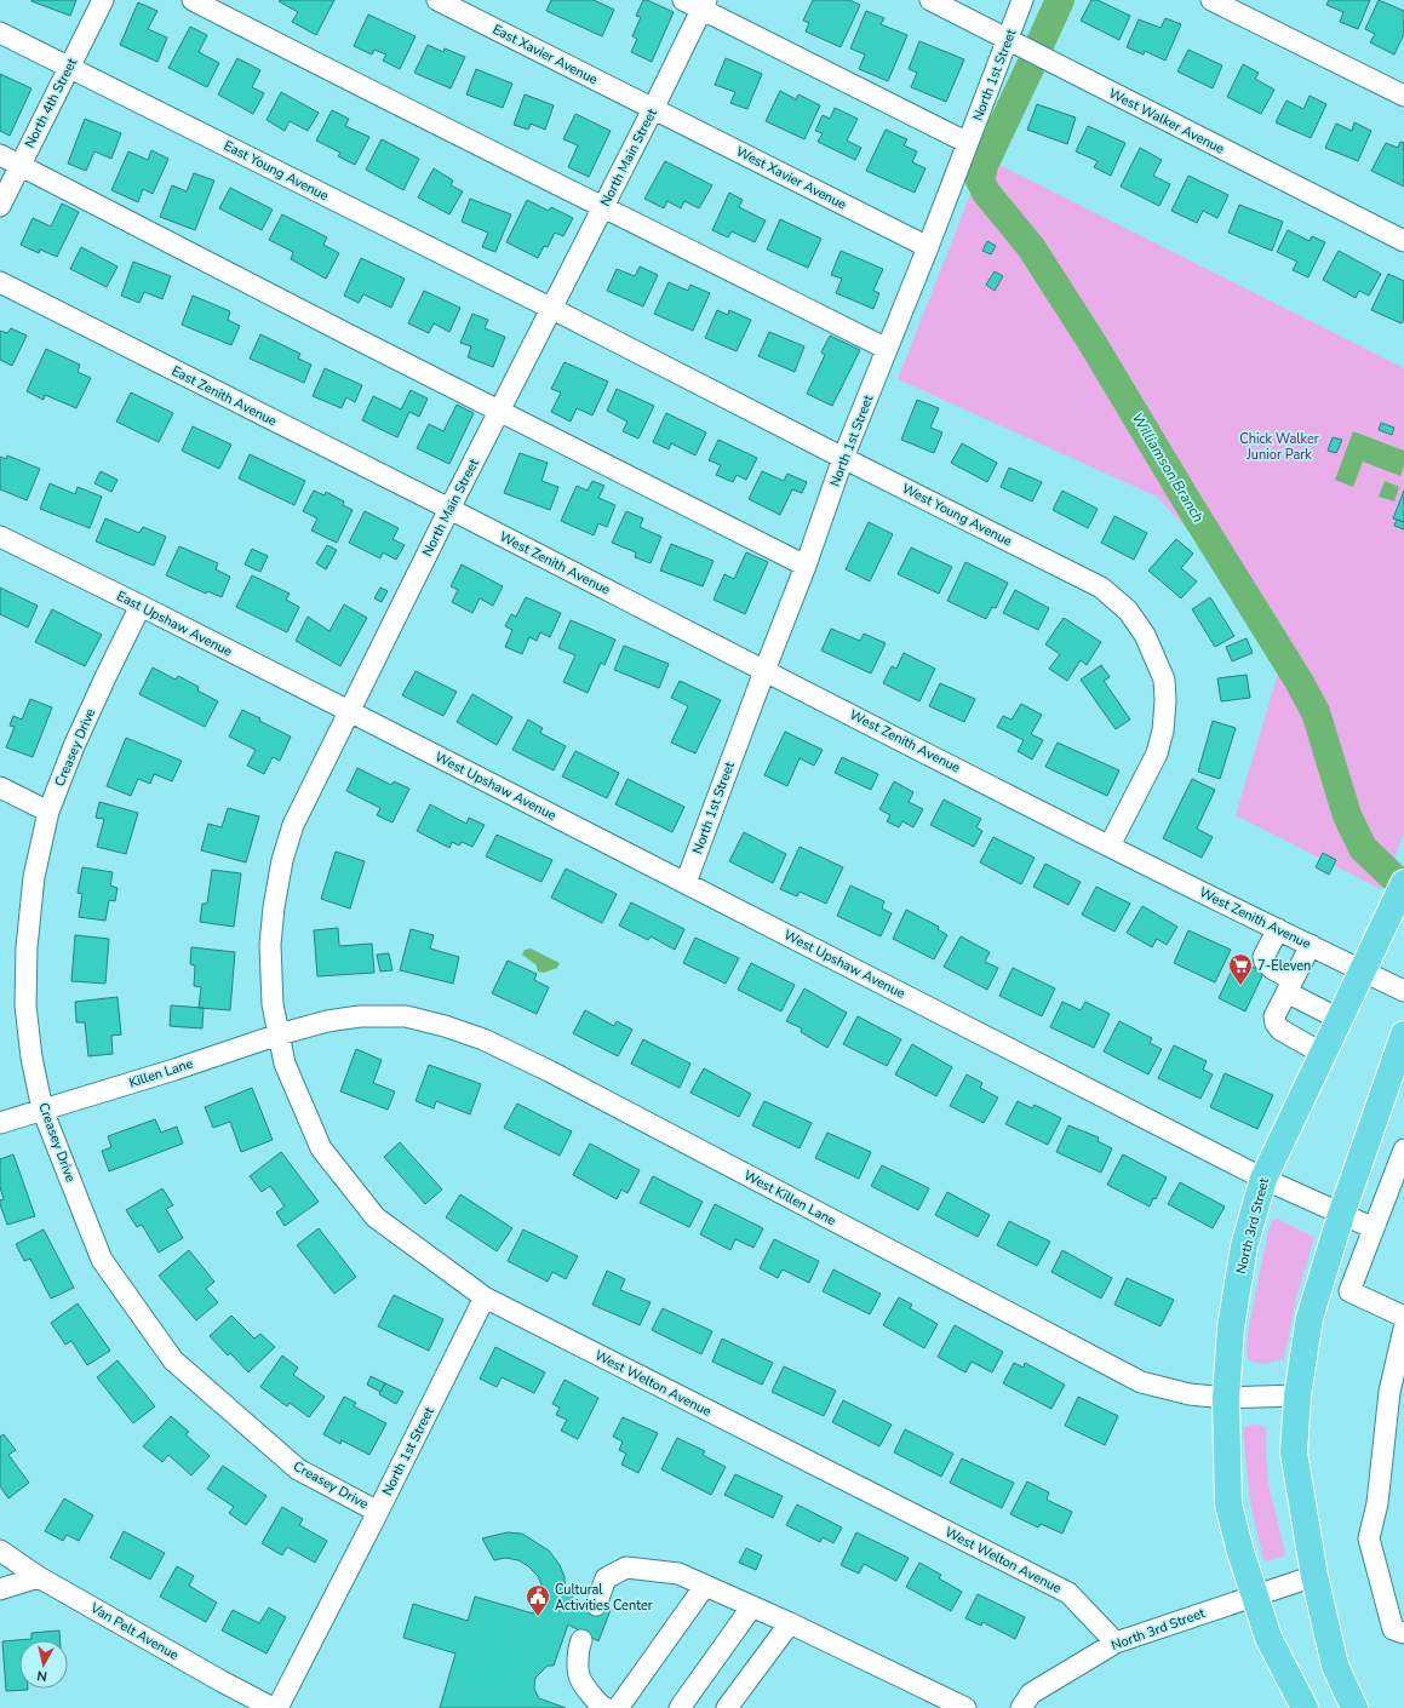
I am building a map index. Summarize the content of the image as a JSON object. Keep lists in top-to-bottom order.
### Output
{
  "streets": {
    "main road": ["North 3rd Street"],
    "street": [
      "East Xavier Avenue",
      "North 1st Street",
      "North 4th Street",
      "West Walker Avenue",
      "North Main Street",
      "East Young Avenue",
      "West Xavier Avenue",
      "East Zenith Avenue",
      "West Young Avenue",
      "West Zenith Avenue",
      "East Upshaw Avenue",
      "Creasey Drive",
      "West Upshaw Avenue",
      "Killen Lane",
      "West Killen Lane",
      "West Welton Avenue",
      "Van Pelt Avenue"
    ]
  },
  "crossings": [
    ["East Xavier Avenue", "North Main Street"],
    ["East Xavier Avenue", "West Xavier Avenue"],
    ["North 1st Street", "West Walker Avenue"],
    ["North 1st Street", "West Xavier Avenue"],
    ["North 1st Street", "West Young Avenue"],
    ["North 1st Street", "West Zenith Avenue"],
    ["North 1st Street", "Creasey Drive"],
    ["North 1st Street", "West Upshaw Avenue"],
    ["North 1st Street", "West Welton Avenue"],
    ["North 1st Street", "Van Pelt Avenue"],
    ["North 4th Street", "East Young Avenue"],
    ["North Main Street", "East Young Avenue"],
    ["North Main Street", "West Xavier Avenue"],
    ["North Main Street", "East Zenith Avenue"],
    ["North Main Street", "West Young Avenue"],
    ["North Main Street", "West Zenith Avenue"],
    ["North Main Street", "East Upshaw Avenue"],
    ["North Main Street", "West Upshaw Avenue"],
    ["North Main Street", "Killen Lane"],
    ["North Main Street", "West Killen Lane"],
    ["North Main Street", "West Welton Avenue"],
    ["East Young Avenue", "West Young Avenue"],
    ["East Zenith Avenue", "West Zenith Avenue"],
    ["West Young Avenue", "West Zenith Avenue"],
    ["West Zenith Avenue", "North 3rd Street"],
    ["East Upshaw Avenue", "Creasey Drive"],
    ["East Upshaw Avenue", "West Upshaw Avenue"],
    ["Creasey Drive", "Killen Lane"],
    ["West Upshaw Avenue", "North 3rd Street"],
    ["Killen Lane", "West Killen Lane"],
    ["Killen Lane", "West Welton Avenue"],
    ["West Killen Lane", "North 3rd Street"],
    ["West Killen Lane", "West Welton Avenue"],
    ["North 3rd Street", "West Welton Avenue"]
  ],
  "water": ["Williamson Branch"],
  "parks": ["Chick Walker Junior Park"],
  "places": {
    "supermarket": ["7-Eleven"],
    "public building": ["Cultural Activities Center"]
  },
  "north": "bottom"
}
